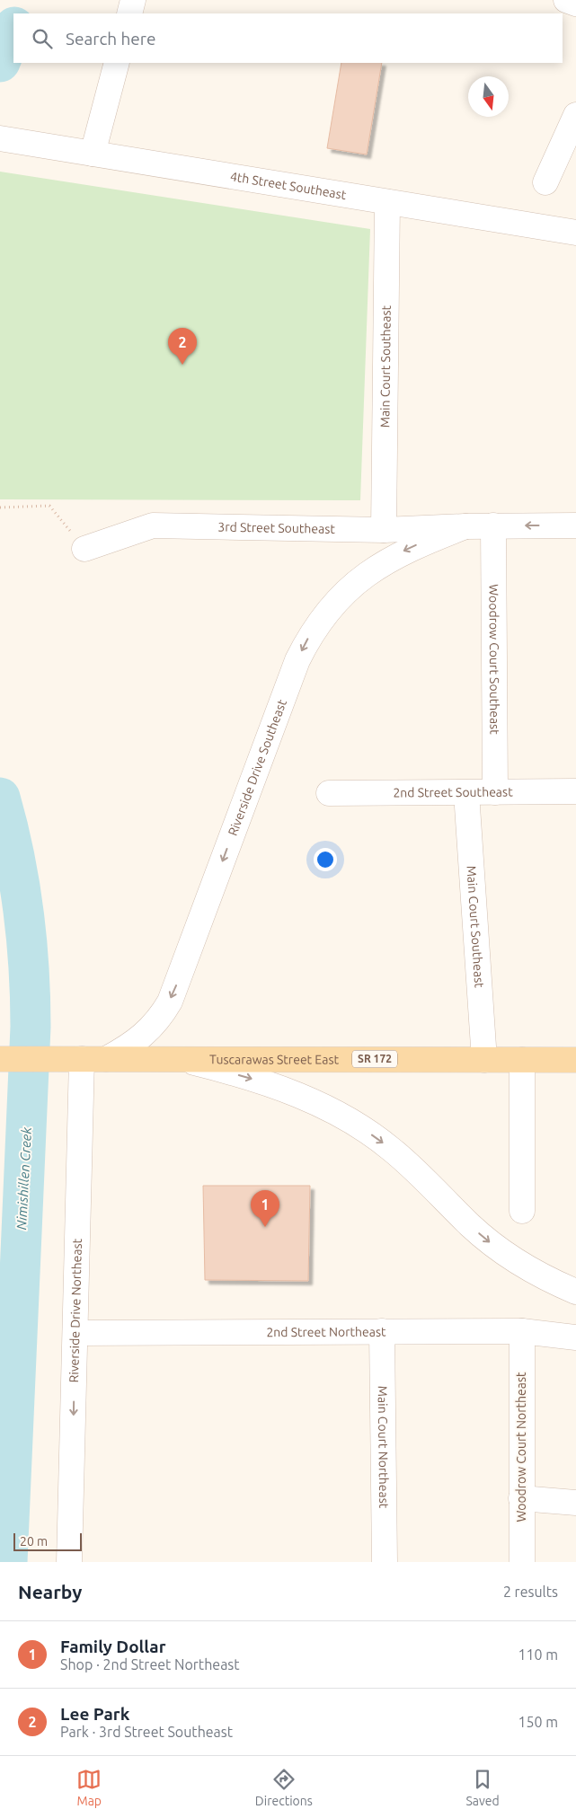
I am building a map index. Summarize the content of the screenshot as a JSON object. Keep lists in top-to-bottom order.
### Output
{
  "streets": {
    "main road": ["Tuscarawas Street East", "SR 172"],
    "street": [
      "4th Street Southeast",
      "Main Court Southeast",
      "3rd Street Southeast",
      "Woodrow Court Southeast",
      "Riverside Drive Southeast",
      "2nd Street Southeast",
      "Riverside Drive Northeast",
      "2nd Street Northeast",
      "Main Court Northeast",
      "Woodrow Court Northeast"
    ]
  },
  "crossings": [
    ["4th Street Southeast", "Main Court Southeast"],
    ["Main Court Southeast", "3rd Street Southeast"],
    ["Main Court Southeast", "2nd Street Southeast"],
    ["Main Court Southeast", "Tuscarawas Street East"],
    ["3rd Street Southeast", "Woodrow Court Southeast"],
    ["3rd Street Southeast", "Riverside Drive Southeast"],
    ["Woodrow Court Southeast", "2nd Street Southeast"],
    ["Riverside Drive Southeast", "Tuscarawas Street East"],
    ["Tuscarawas Street East", "Riverside Drive Northeast"],
    ["Riverside Drive Northeast", "2nd Street Northeast"],
    ["2nd Street Northeast", "Main Court Northeast"],
    ["2nd Street Northeast", "Woodrow Court Northeast"]
  ],
  "one_way": ["Riverside Drive Southeast", "Riverside Drive Northeast"],
  "water": ["Nimishillen Creek"],
  "scale_bar": "20 m",
  "north": "bottom",
  "page": {
    "search": "Search here",
    "pins": ["2", "1"],
    "scale": "20 m",
    "heading": ["Nearby", "2 results"],
    "list": [
      {
        "mark": "1",
        "name": "Family Dollar",
        "note": "Shop · 2nd Street Northeast",
        "value": "110 m"
      },
      {
        "mark": "2",
        "name": "Lee Park",
        "note": "Park · 3rd Street Southeast",
        "value": "150 m"
      }
    ],
    "nav": ["Map", "Directions", "Saved"]
  }
}
